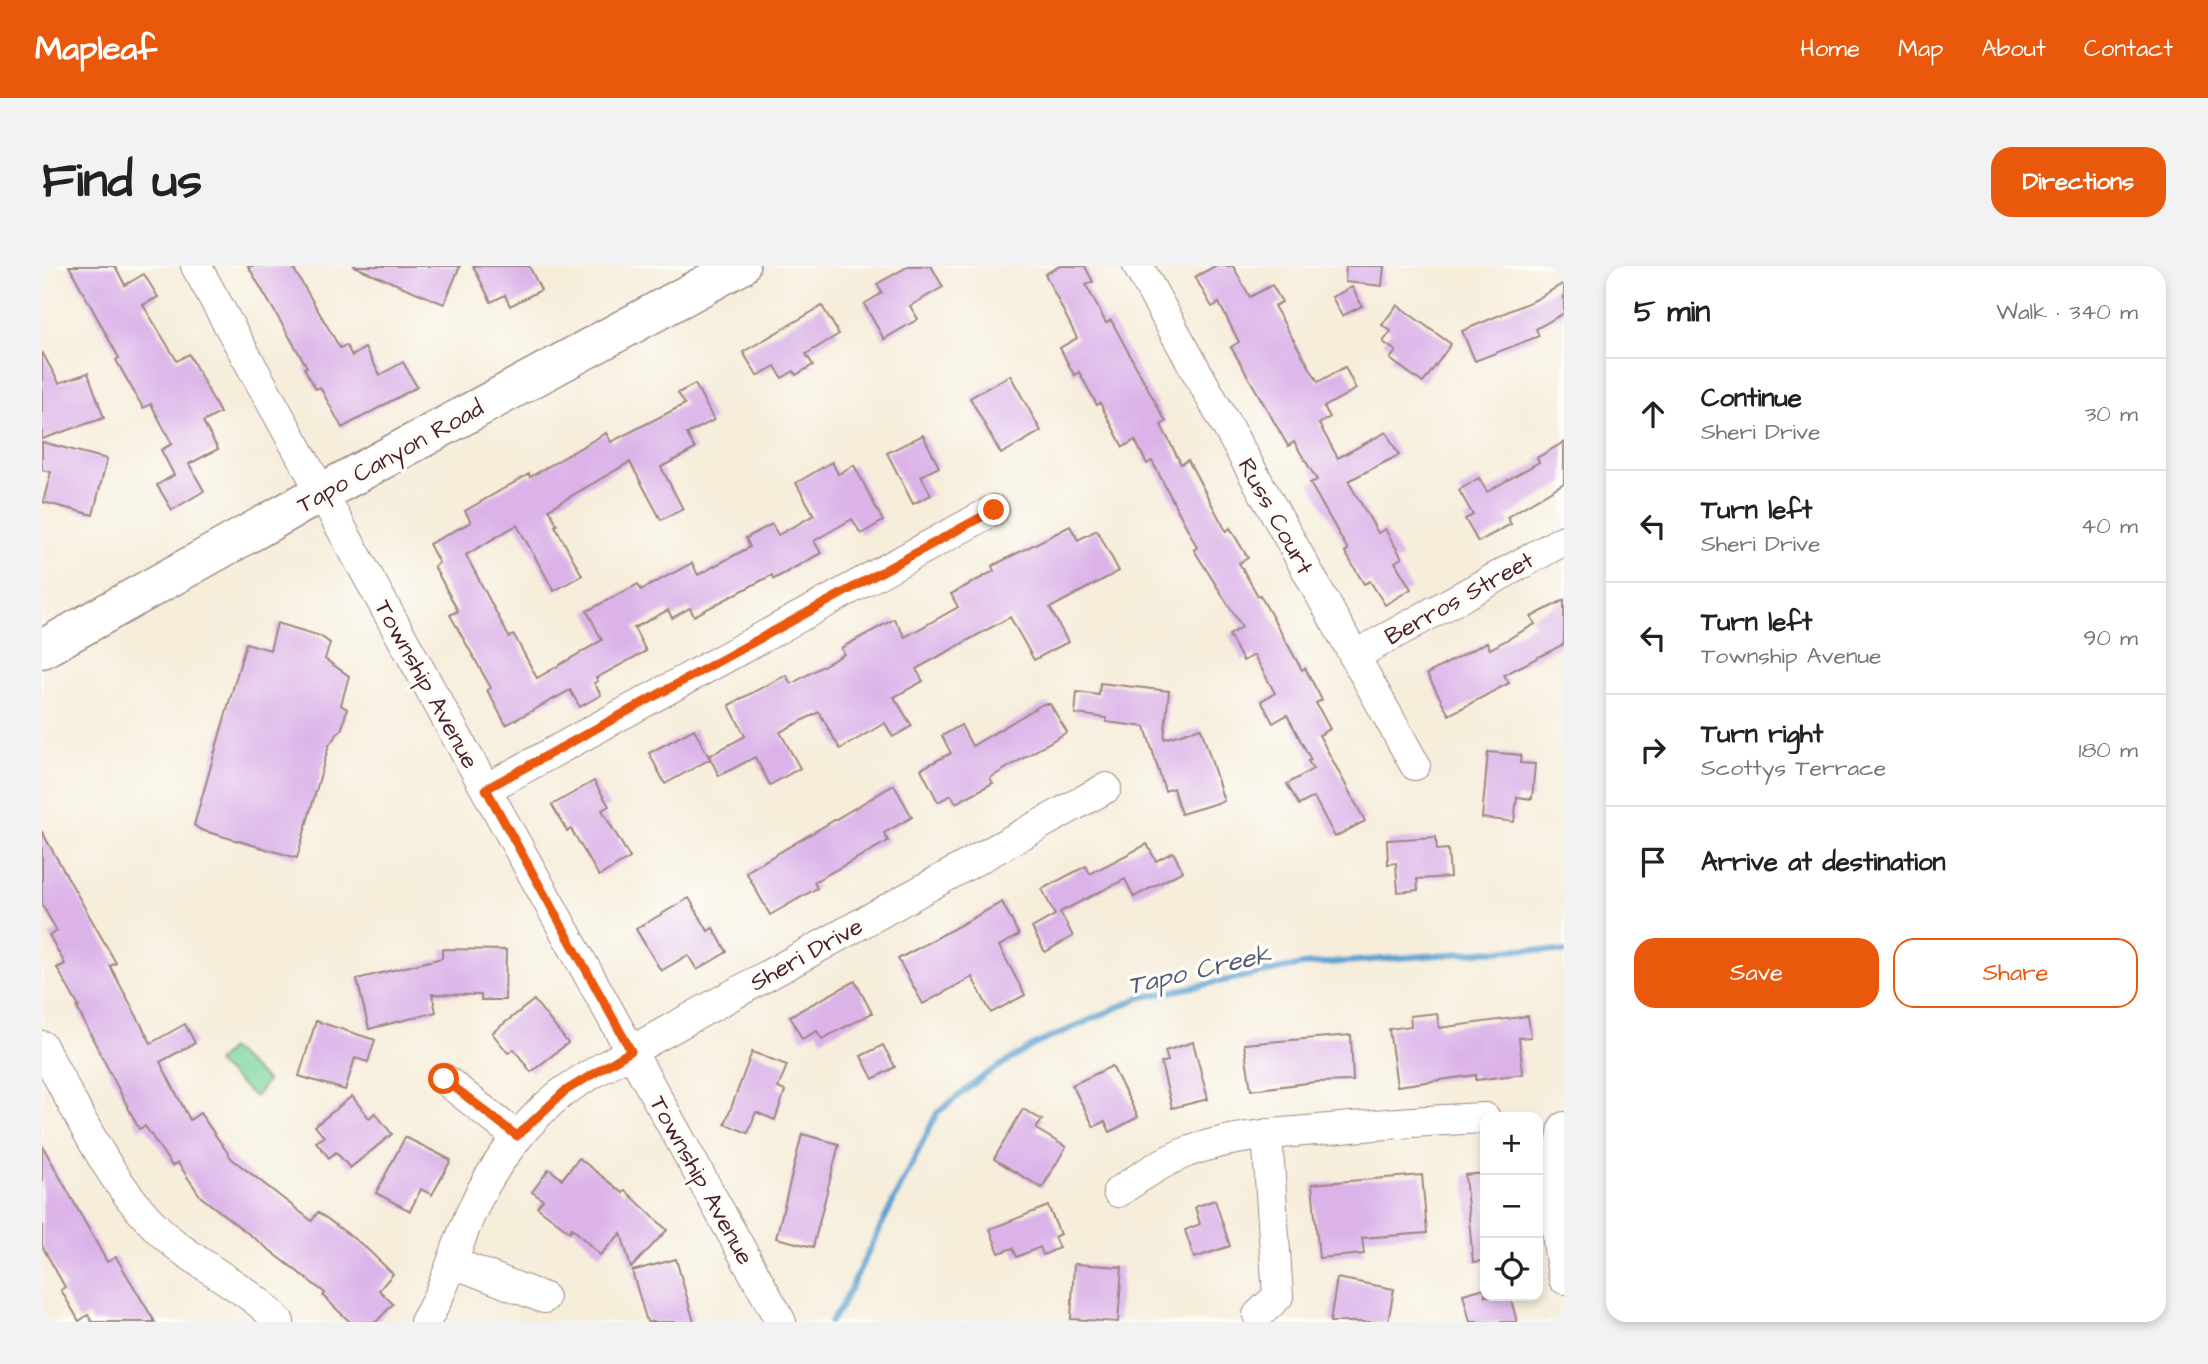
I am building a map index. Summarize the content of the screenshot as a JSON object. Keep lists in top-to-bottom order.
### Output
{
  "streets": {
    "main road": ["Tapo Canyon Road"],
    "street": [
      "Russ Court",
      "Berros Street",
      "Township Avenue",
      "Sheri Drive"
    ]
  },
  "crossings": [
    ["Tapo Canyon Road", "Township Avenue"],
    ["Russ Court", "Berros Street"],
    ["Township Avenue", "Sheri Drive"]
  ],
  "water": ["Tapo Creek"],
  "page": {
    "header": "Mapleaf",
    "nav": [
      "Home",
      "Map",
      "About",
      "Contact"
    ],
    "buttons": [
      "Directions",
      ["Save", "Share"]
    ],
    "title": "Find us",
    "heading": ["5 min", "Walk · 340 m"],
    "list": [
      ["Continue", "Sheri Drive", "30 m"],
      ["Turn left", "Sheri Drive", "40 m"],
      ["Turn left", "Township Avenue", "90 m"],
      ["Turn right", "Scottys Terrace", "180 m"],
      "Arrive at destination"
    ],
    "map_buttons": ["+", "−"]
  }
}
